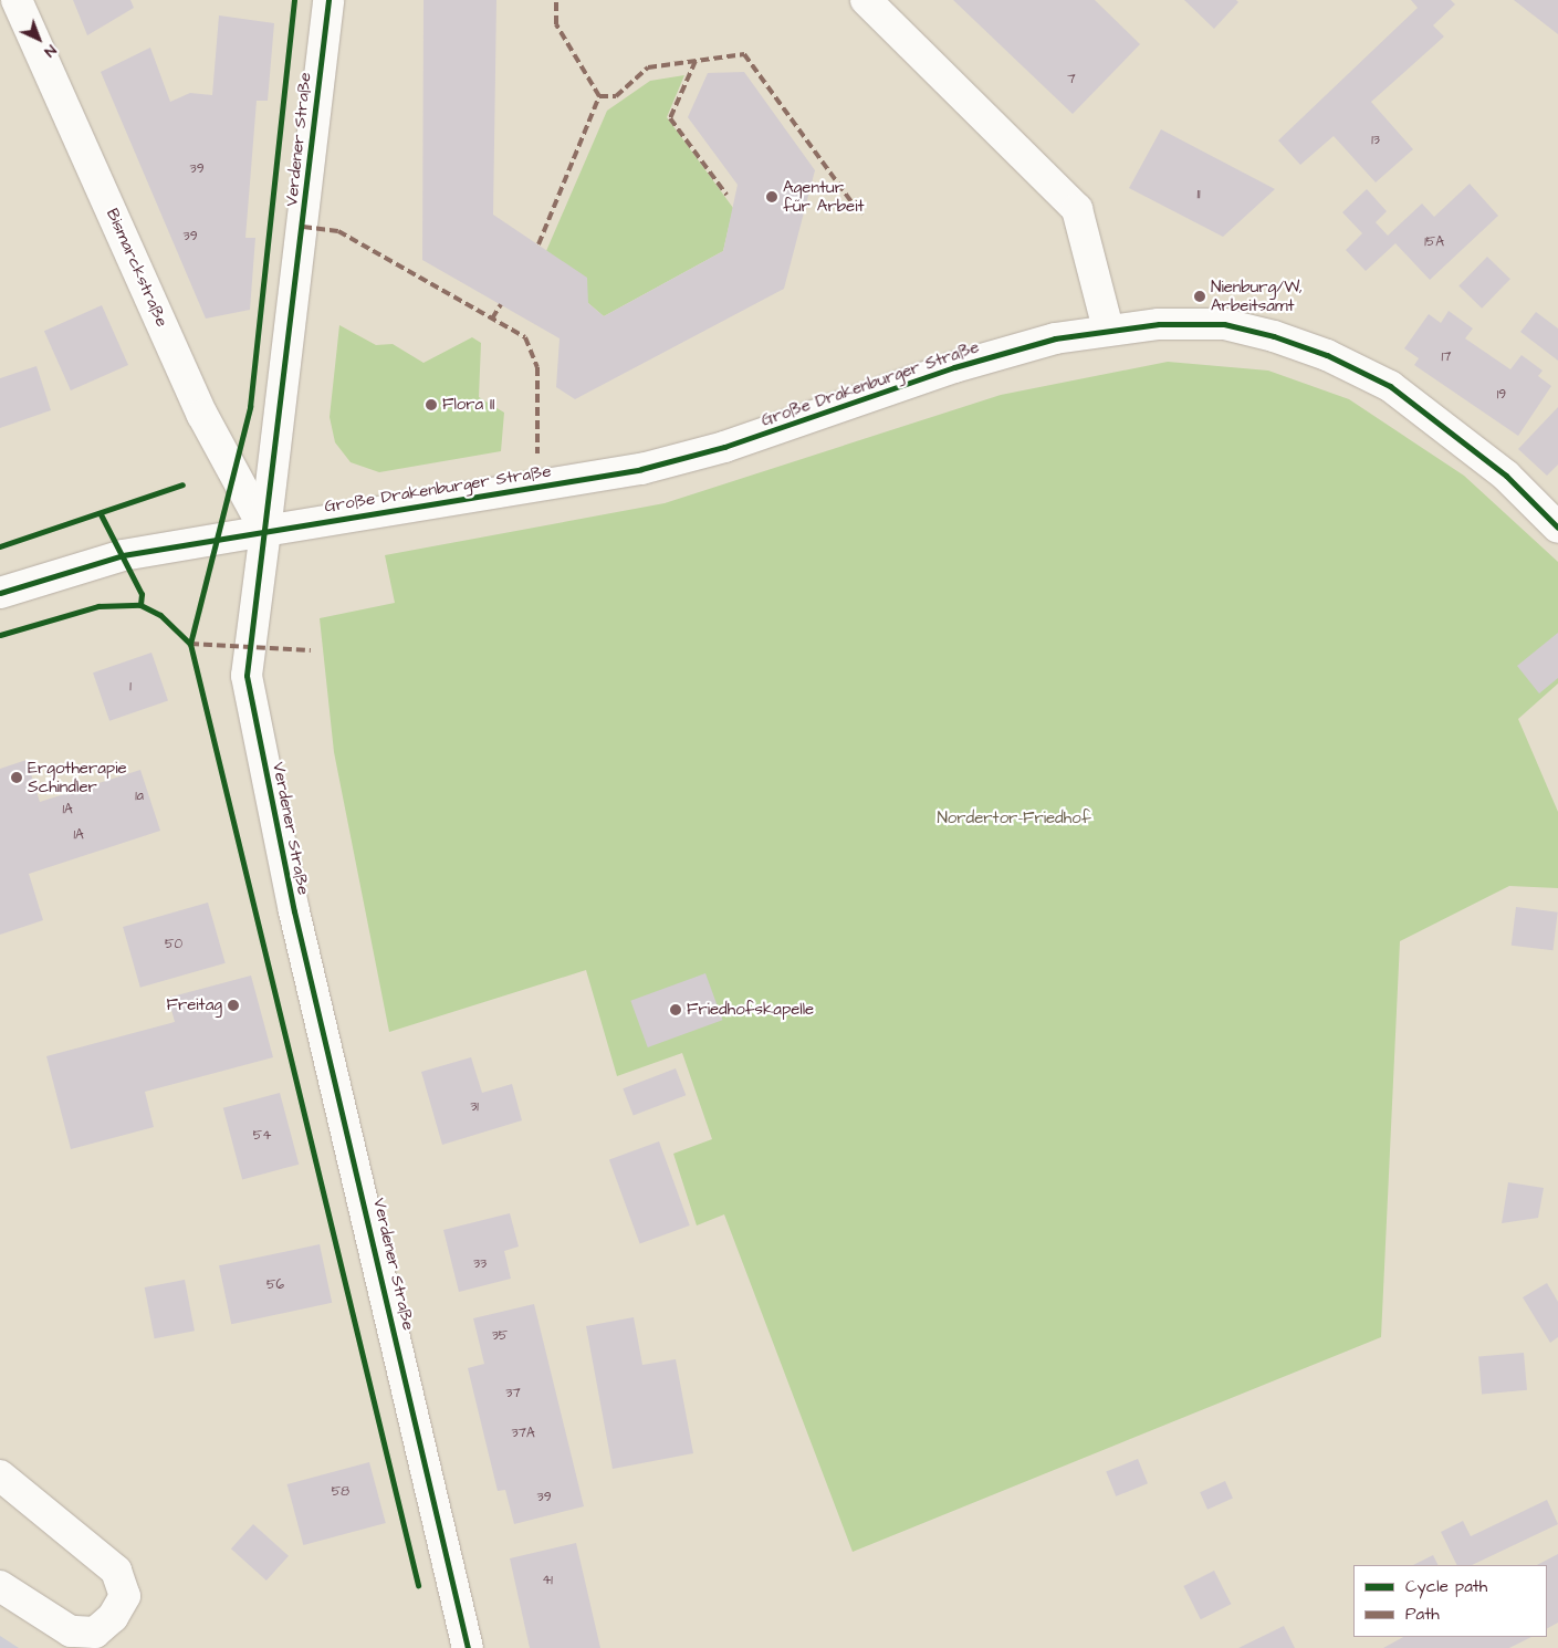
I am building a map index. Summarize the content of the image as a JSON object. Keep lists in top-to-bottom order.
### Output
{
  "streets": {
    "street": ["Verdener Straße", "Bismarckstraße", "Große Drakenburger Straße"]
  },
  "crossings": [
    ["Verdener Straße", "Bismarckstraße"],
    ["Verdener Straße", "Große Drakenburger Straße"],
    ["Bismarckstraße", "Große Drakenburger Straße"]
  ],
  "parks": ["Nordertor-Friedhof"],
  "places": [
    "Agentur für Arbeit",
    "Nienburg/W, Arbeitsamt",
    "Flora II",
    "Ergotherapie Schindler",
    "Freitag",
    "Friedhofskapelle"
  ],
  "house_numbers": [
    "7",
    "13",
    "39",
    "11",
    "39",
    "15A",
    "17",
    "19",
    "1",
    "1a",
    "1A",
    "1A",
    "50",
    "31",
    "54",
    "33",
    "56",
    "35",
    "37",
    "37A",
    "58",
    "39",
    "41"
  ],
  "legend": ["Cycle path", "Path"],
  "north": "bottom right"
}
